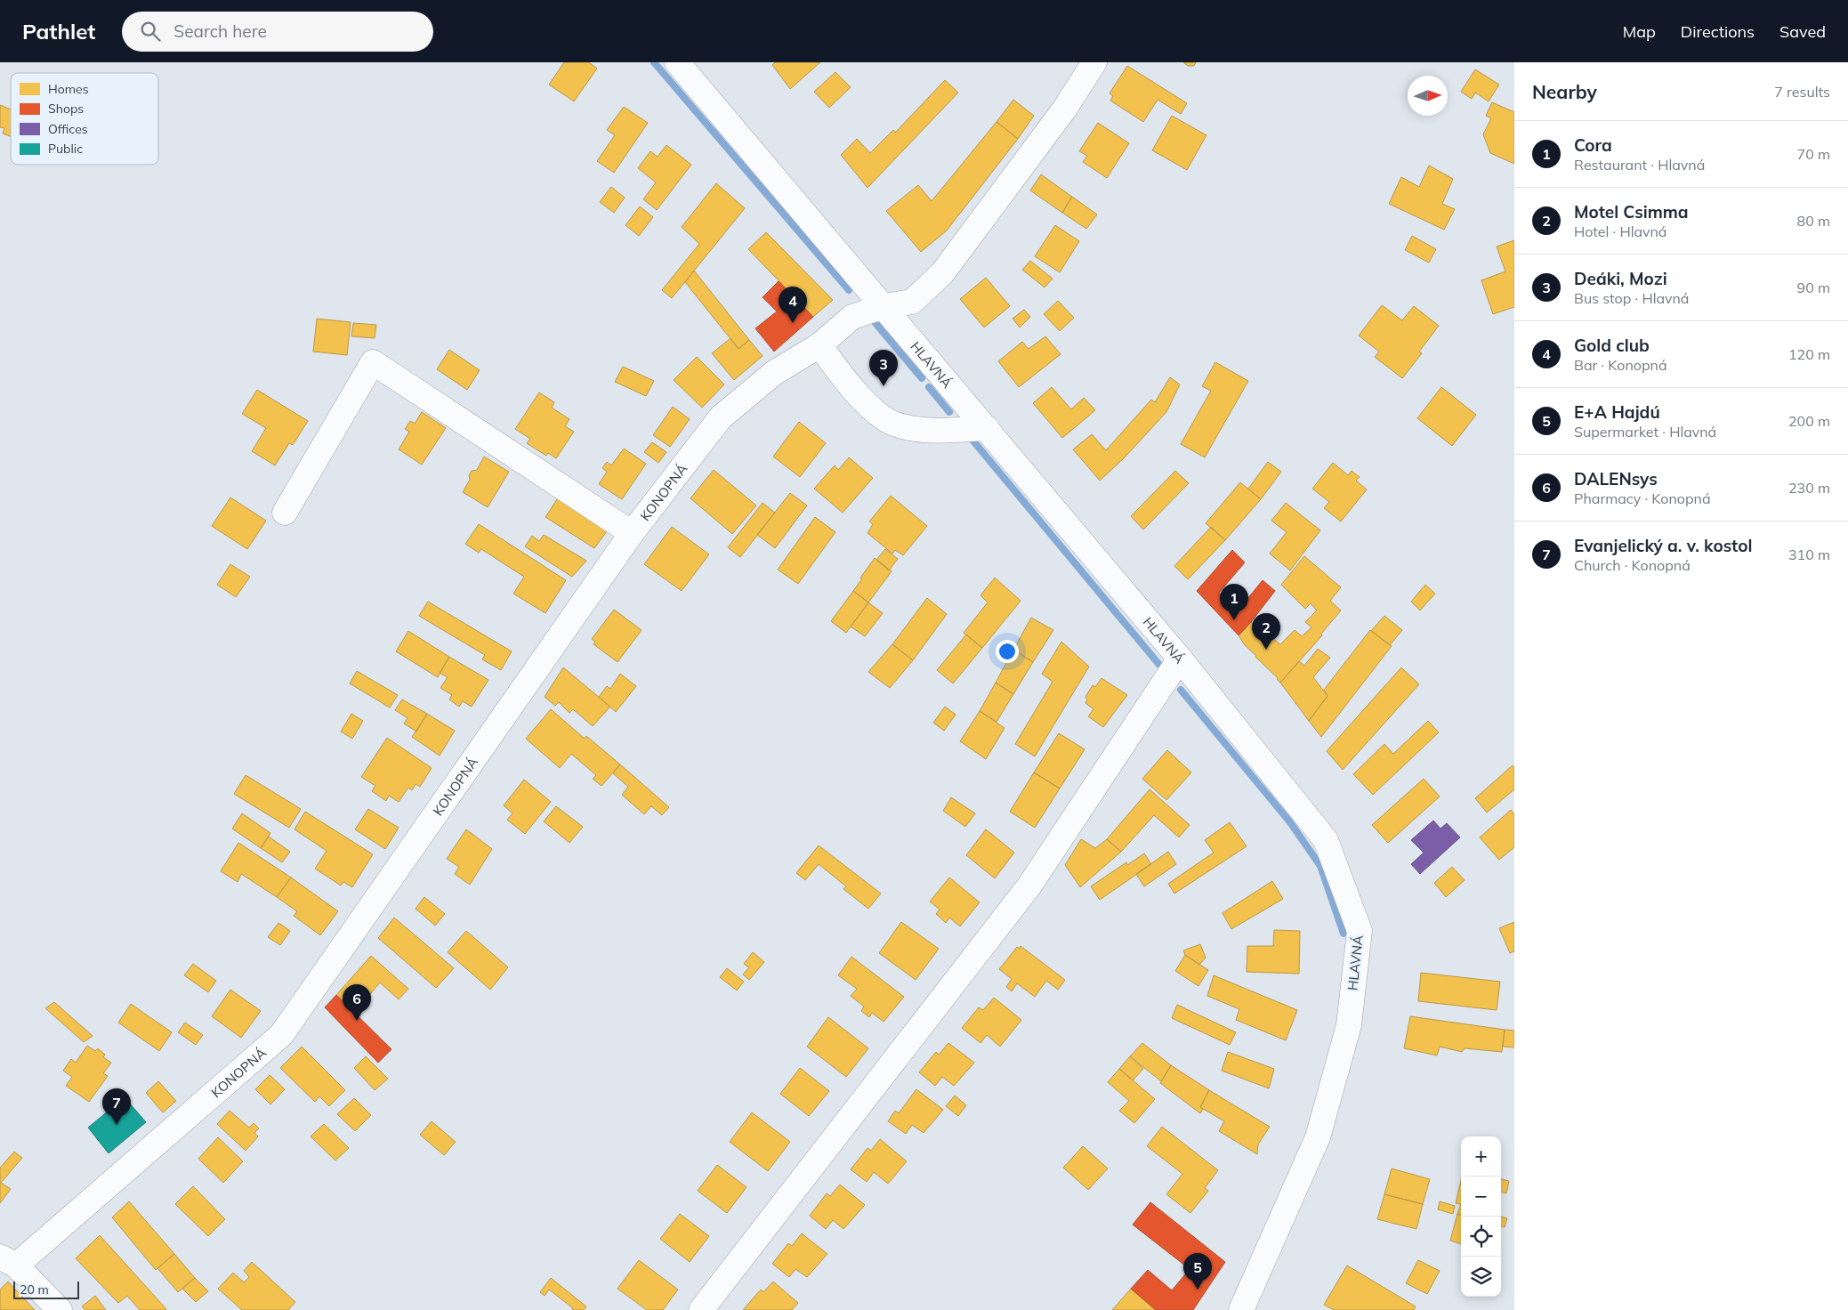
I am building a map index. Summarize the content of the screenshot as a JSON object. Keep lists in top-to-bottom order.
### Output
{
  "streets": {
    "street": ["HLAVNÁ", "KONOPNÁ"]
  },
  "crossings": [
    ["HLAVNÁ", "KONOPNÁ"]
  ],
  "legend": [
    "Homes",
    "Shops",
    "Offices",
    "Public"
  ],
  "scale_bar": "20 m",
  "north": "right",
  "page": {
    "header": "Pathlet",
    "search": "Search here",
    "nav": ["Map", "Directions", "Saved"],
    "heading": ["Nearby", "7 results"],
    "list": [
      {
        "mark": "1",
        "name": "Cora",
        "note": "Restaurant · Hlavná",
        "value": "70 m"
      },
      {
        "mark": "2",
        "name": "Motel Csimma",
        "note": "Hotel · Hlavná",
        "value": "80 m"
      },
      {
        "mark": "3",
        "name": "Deáki, Mozi",
        "note": "Bus stop · Hlavná",
        "value": "90 m"
      },
      {
        "mark": "4",
        "name": "Gold club",
        "note": "Bar · Konopná",
        "value": "120 m"
      },
      {
        "mark": "5",
        "name": "E+A Hajdú",
        "note": "Supermarket · Hlavná",
        "value": "200 m"
      },
      {
        "mark": "6",
        "name": "DALENsys",
        "note": "Pharmacy · Konopná",
        "value": "230 m"
      },
      {
        "mark": "7",
        "name": "Evanjelický a. v. kostol",
        "note": "Church · Konopná",
        "value": "310 m"
      }
    ],
    "pins": [
      "4",
      "3",
      "1",
      "2",
      "6",
      "7",
      "5"
    ],
    "map_buttons": ["+", "−"],
    "scale": "20 m"
  }
}
